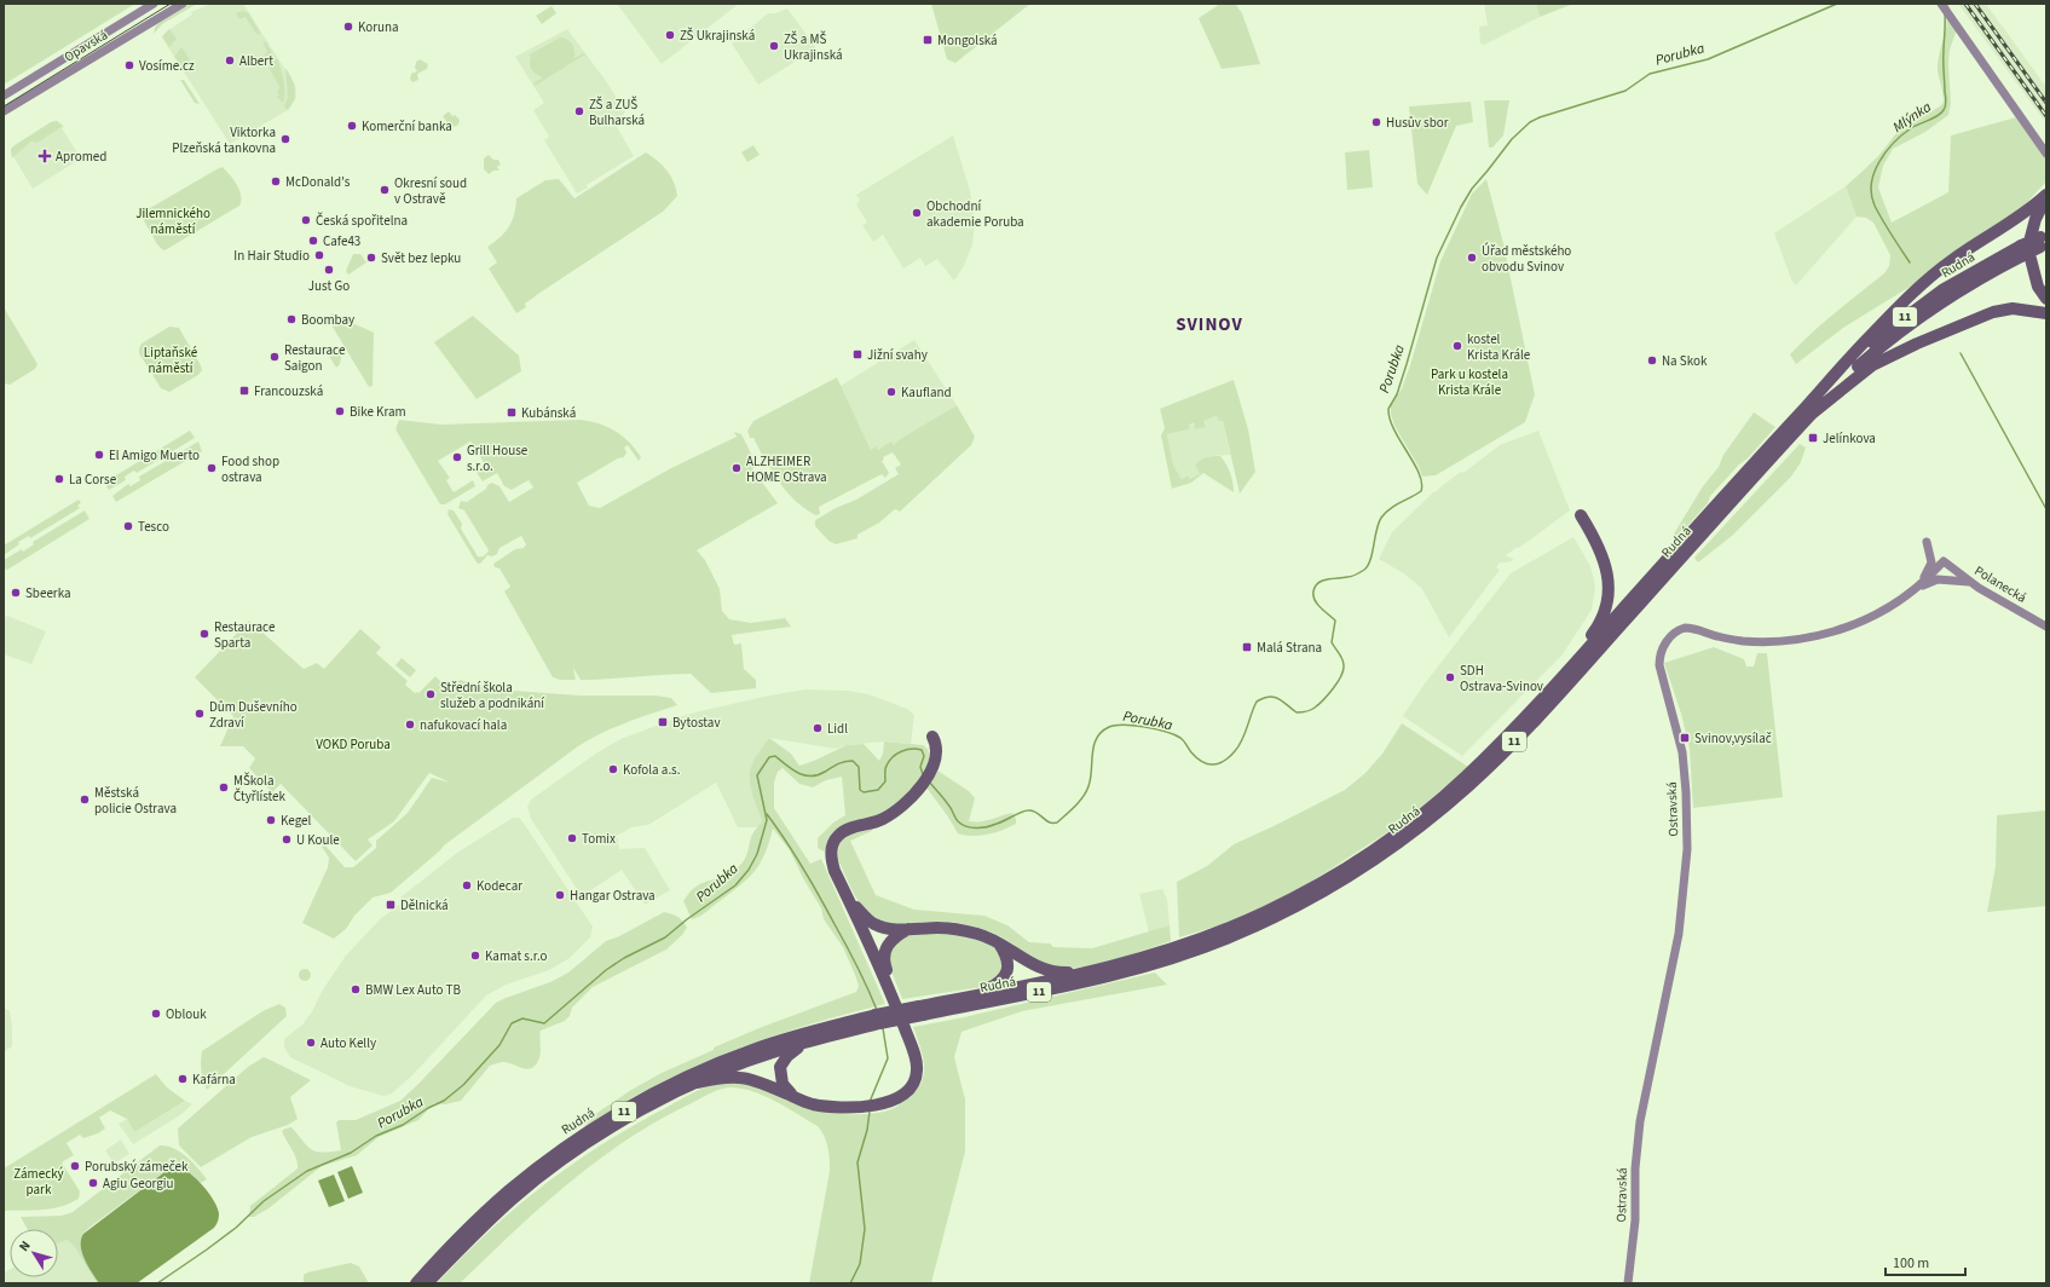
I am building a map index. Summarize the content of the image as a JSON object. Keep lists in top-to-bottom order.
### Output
{
  "streets": {
    "highway": ["Rudná", "11"],
    "street": ["Opavská", "Polanecká", "Ostravská"]
  },
  "crossings": [
    ["Rudná", "11"],
    ["Polanecká", "Ostravská"]
  ],
  "districts": ["SVINOV"],
  "water": ["Porubka", "Mlýnka"],
  "parks": [
    "Jilemnického náměstí",
    "Liptaňské náměstí",
    "Park u kostela Krista Krále",
    "VOKD Poruba",
    "Zámecký park"
  ],
  "places": {
    "other": [
      "Koruna",
      "ZŠ Ukrajinská",
      "ZŠ a MŠ Ukrajinská",
      "Albert",
      "Vosíme.cz",
      "ZŠ a ZUŠ Bulharská",
      "Husův sbor",
      "Komerční banka",
      "Viktorka Plzeňská tankovna",
      "McDonald's",
      "Okresní soud v Ostravě",
      "Obchodní akademie Poruba",
      "Česká spořitelna",
      "Cafe43",
      "In Hair Studio",
      "Svět bez lepku",
      "Úřad městského obvodu Svinov",
      "Just Go",
      "Boombay",
      "kostel Krista Krále",
      "Restaurace Saigon",
      "Na Skok",
      "Kaufland",
      "Bike Kram",
      "El Amigo Muerto",
      "Grill House s.r.o.",
      "Food shop ostrava",
      "ALZHEIMER HOME OStrava",
      "La Corse",
      "Tesco",
      "Sbeerka",
      "Restaurace Sparta",
      "SDH Ostrava-Svinov",
      "Střední škola služeb a podnikání",
      "Dům Duševního Zdraví",
      "nafukovací hala",
      "Lidl",
      "Kofola a.s.",
      "MŠkola Čtyřlístek",
      "Městská policie Ostrava",
      "Kegel",
      "Tomix",
      "U Koule",
      "Kodecar",
      "Hangar Ostrava",
      "Kamat s.r.o",
      "BMW Lex Auto TB",
      "Oblouk",
      "Auto Kelly",
      "Kafárna",
      "Porubský zámeček",
      "Agiu Georgiu"
    ],
    "transit": [
      "Mongolská",
      "Jižní svahy",
      "Francouzská",
      "Kubánská",
      "Jelínkova",
      "Malá Strana",
      "Bytostav",
      "Svinov,vysílač",
      "Dělnická"
    ],
    "health": ["Apromed"]
  },
  "scale_bar": "100 m",
  "north": "top left"
}
